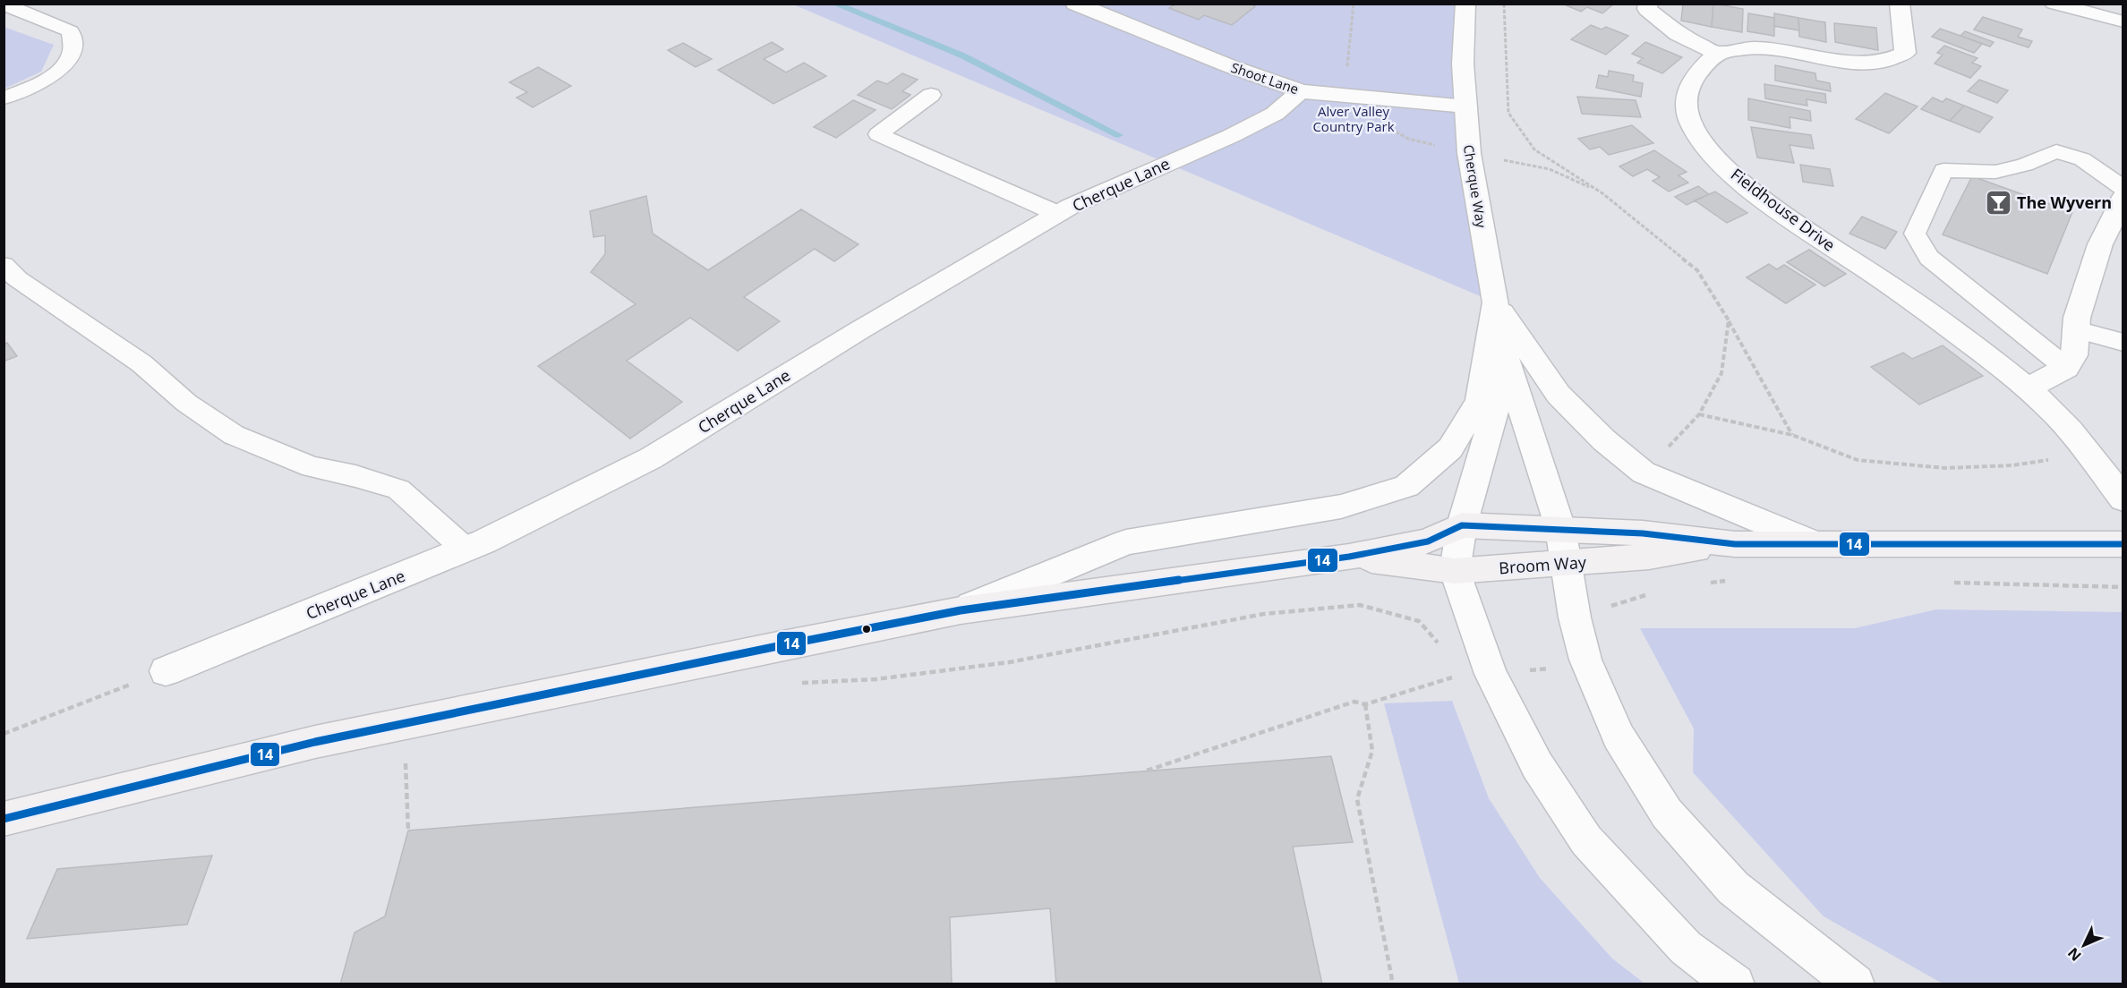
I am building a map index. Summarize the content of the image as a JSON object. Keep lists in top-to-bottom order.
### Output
{
  "streets": {
    "main road": ["Broom Way"],
    "street": [
      "Shoot Lane",
      "Cherque Lane",
      "Cherque Way",
      "Fieldhouse Drive"
    ]
  },
  "crossings": [
    ["Shoot Lane", "Cherque Lane"],
    ["Shoot Lane", "Cherque Way"],
    ["Cherque Way", "Broom Way"]
  ],
  "parks": ["Alver Valley Country Park"],
  "places": {
    "bar": ["The Wyvern"]
  },
  "lines": ["transit line 14"],
  "north": "bottom left"
}
